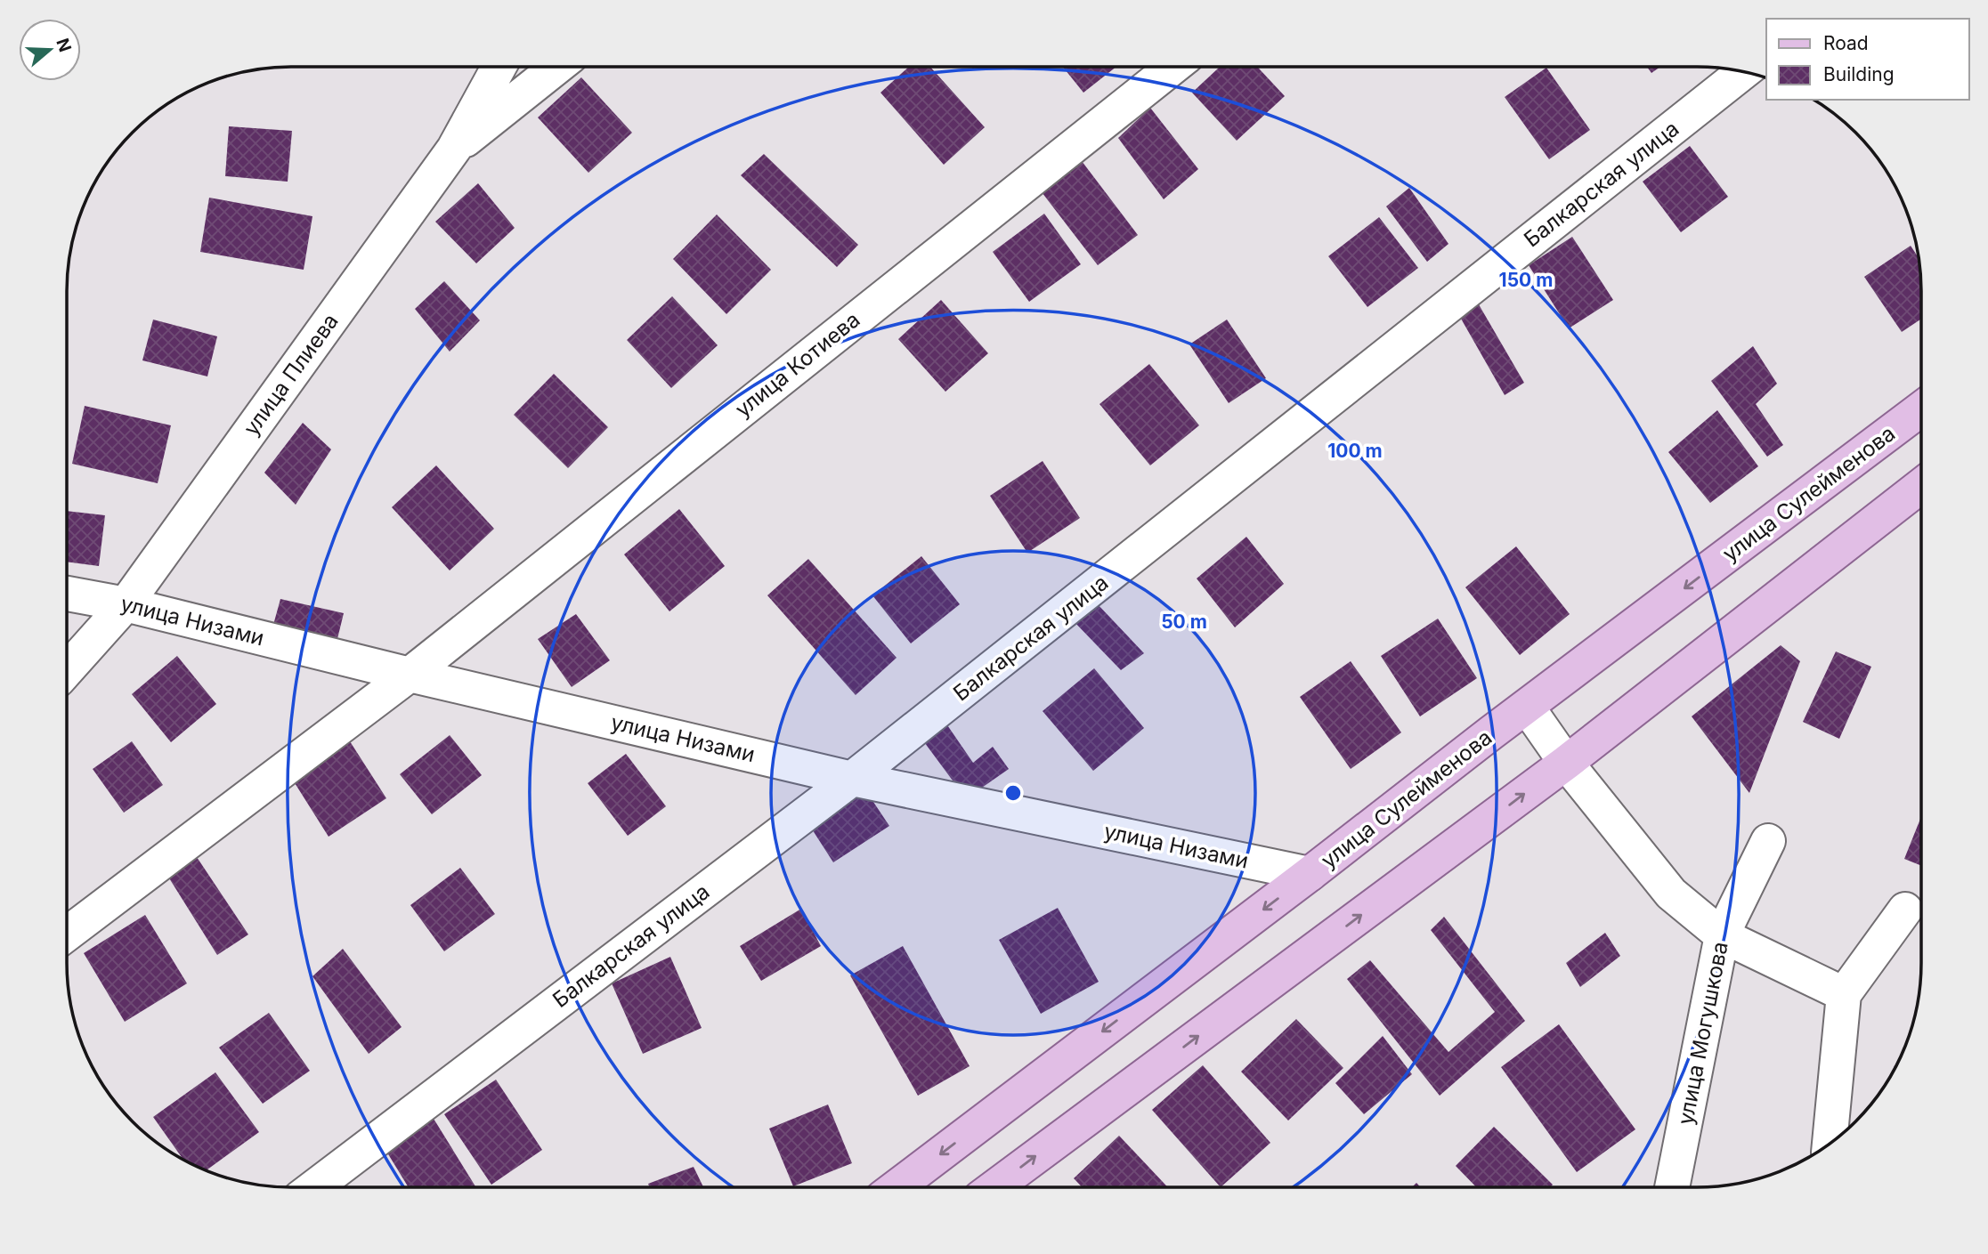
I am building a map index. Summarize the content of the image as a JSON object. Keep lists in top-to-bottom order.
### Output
{
  "streets": {
    "main road": ["улица Сулейменова"],
    "street": [
      "Балкарская улица",
      "улица Котиева",
      "улица Плиева",
      "улица Низами",
      "улица Могушкова"
    ]
  },
  "crossings": [
    ["Балкарская улица", "улица Низами"],
    ["улица Котиева", "улица Низами"],
    ["улица Плиева", "улица Низами"],
    ["улица Сулейменова", "улица Низами"]
  ],
  "legend": ["Road", "Building"],
  "north": "right",
  "rings": ["150 m", "100 m", "50 m"]
}
